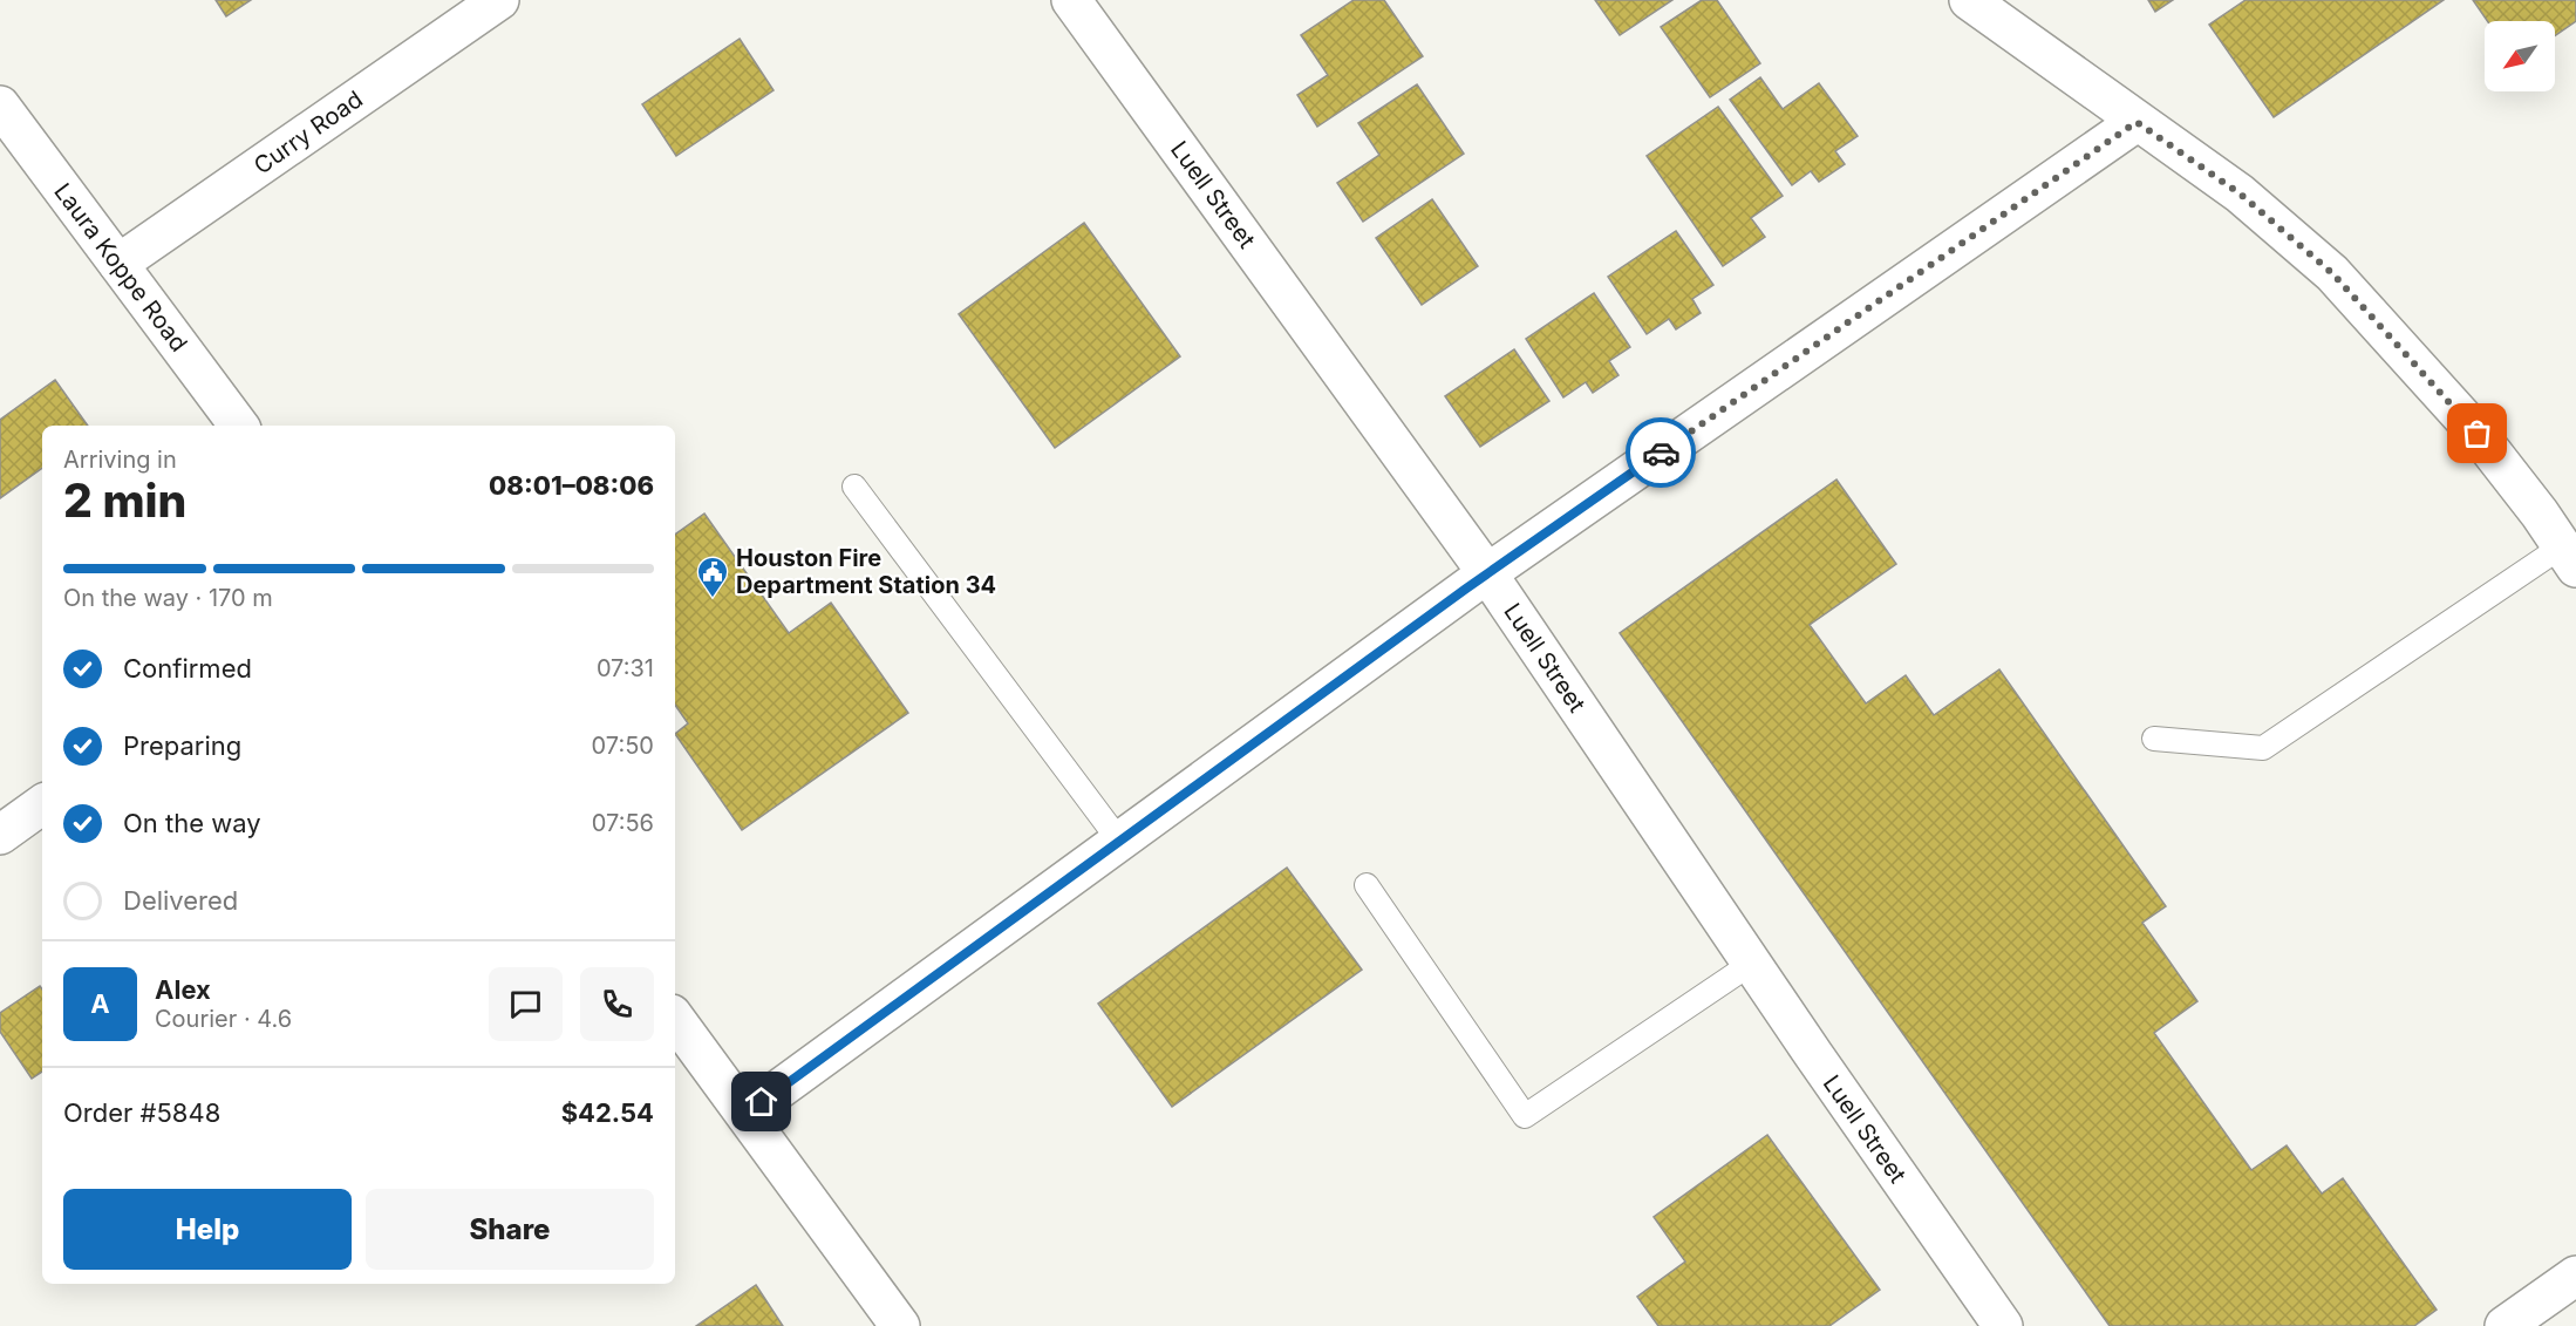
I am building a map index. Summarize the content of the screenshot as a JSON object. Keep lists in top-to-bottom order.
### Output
{
  "streets": {
    "street": ["Curry Road", "Luell Street", "Laura Koppe Road"]
  },
  "crossings": [
    ["Curry Road", "Laura Koppe Road"]
  ],
  "places": {
    "public building": ["Houston Fire Department Station 34"]
  },
  "north": "bottom left",
  "page": {
    "heading": ["2 min", "Arriving in", "08:01–08:06"],
    "panel": [
      "Alex",
      "Courier · 4.6",
      "Order #5848",
      "$42.54"
    ],
    "bar": "On the way · 170 m",
    "list": [
      ["Confirmed", "07:31"],
      ["Preparing", "07:50"],
      ["On the way", "07:56"],
      "Delivered"
    ],
    "round": "A",
    "buttons": ["Help", "Share"]
  }
}
